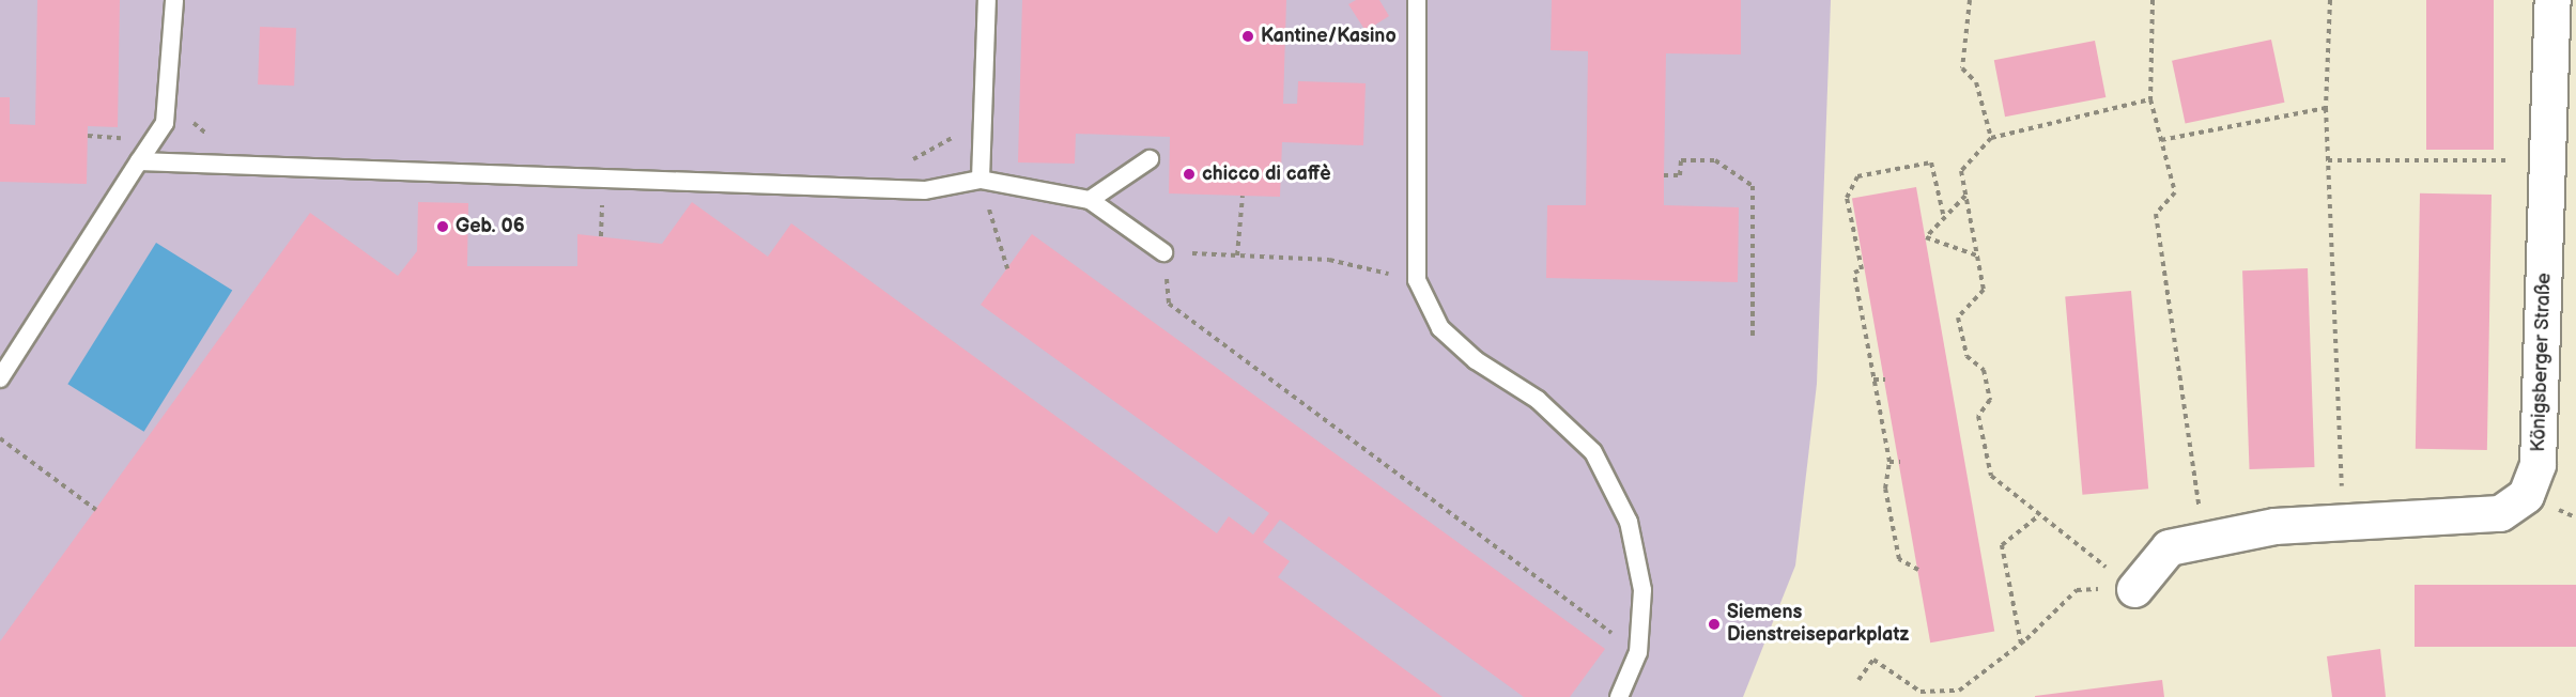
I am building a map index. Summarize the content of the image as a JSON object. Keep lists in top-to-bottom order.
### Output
{
  "streets": {
    "street": ["Königsberger Straße"]
  },
  "places": [
    "Kantine/Kasino",
    "chicco di caffè",
    "Geb. 06",
    "Siemens Dienstreiseparkplatz"
  ]
}
